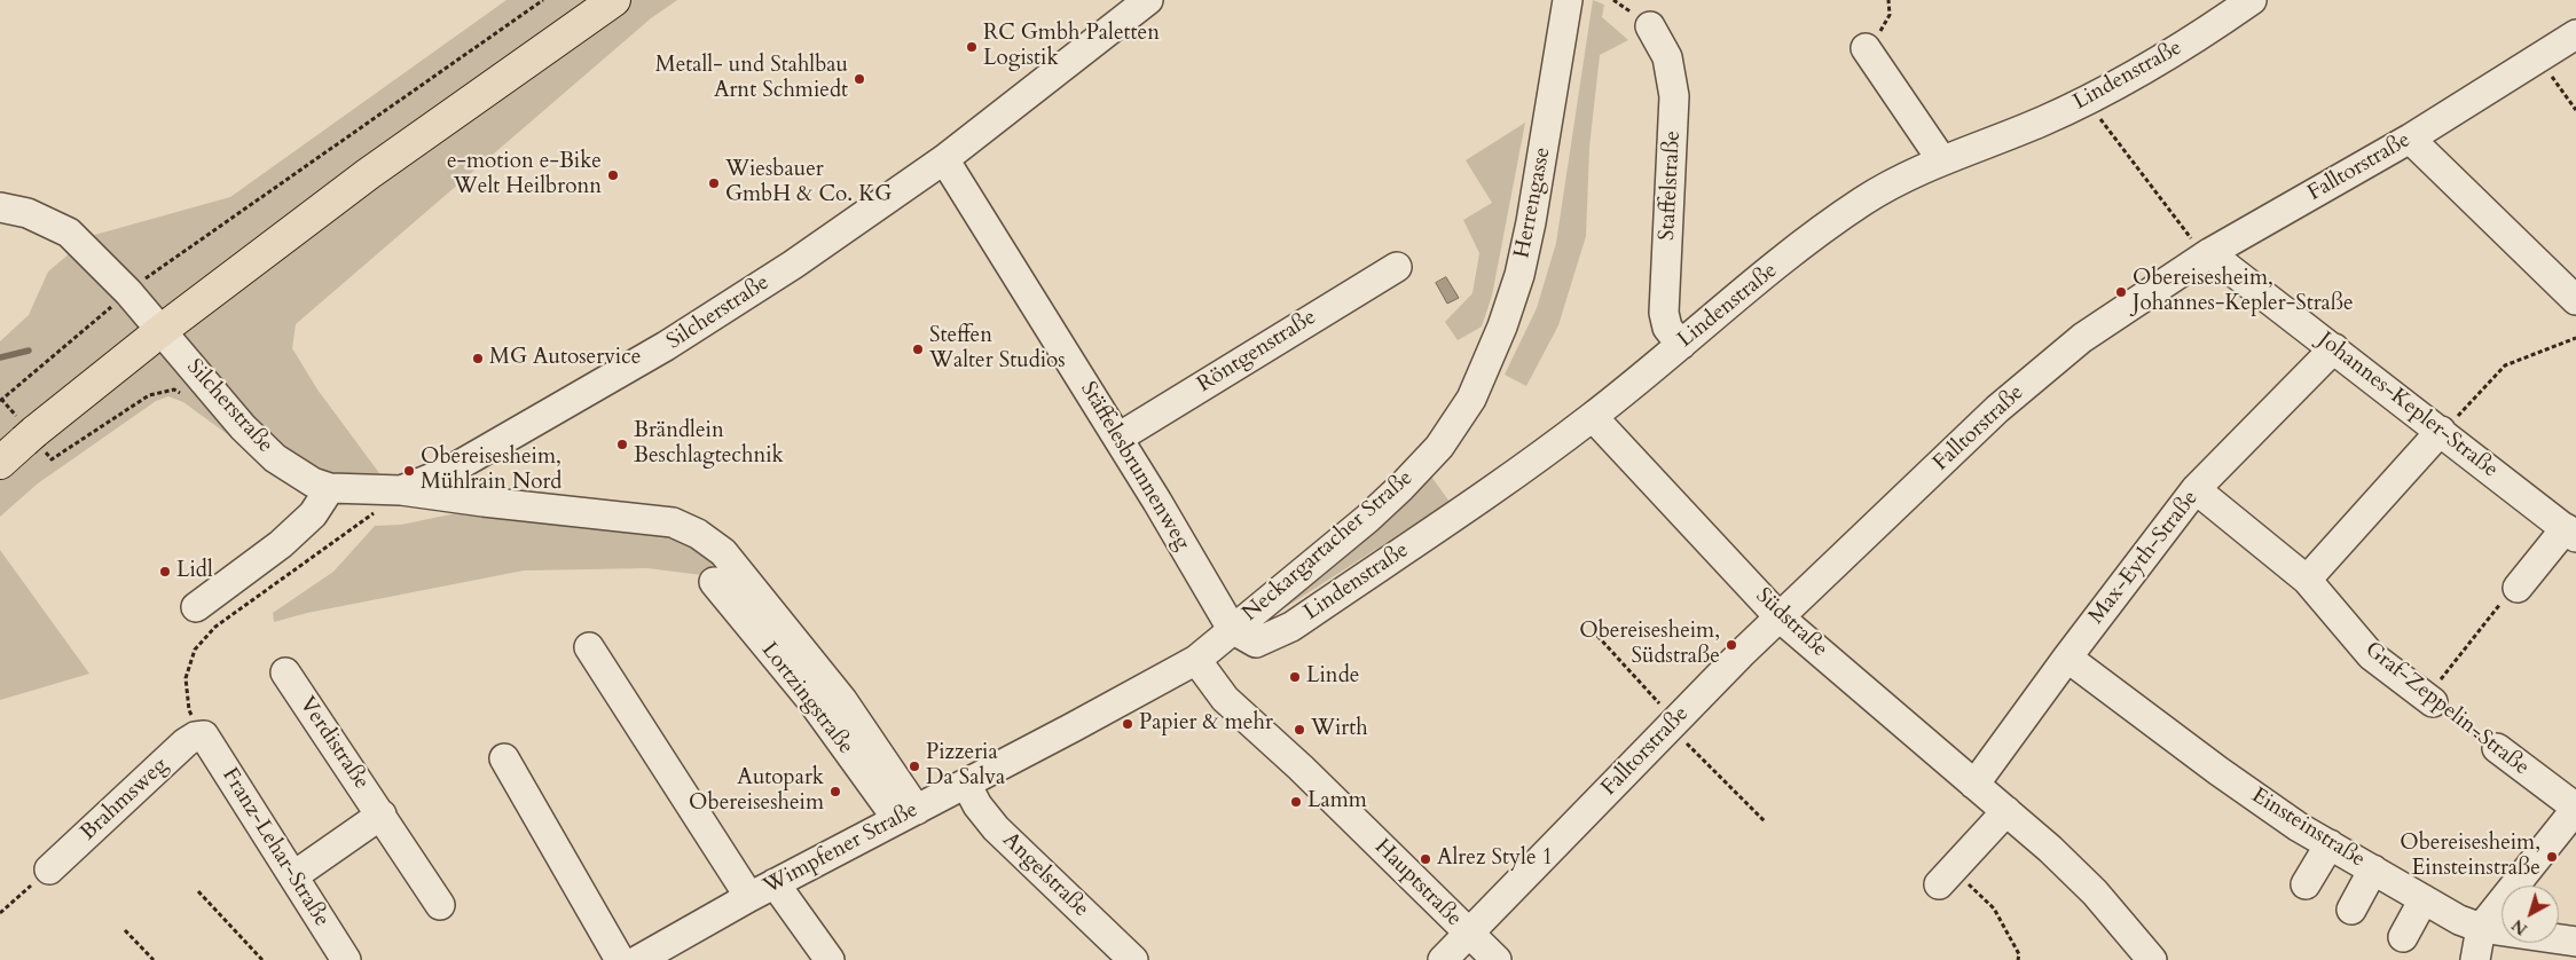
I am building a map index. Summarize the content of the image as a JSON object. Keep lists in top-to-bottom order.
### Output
{
  "streets": {
    "street": [
      "Lindenstraße",
      "Falltorstraße",
      "Staffelstraße",
      "Herrengasse",
      "Silcherstraße",
      "Röntgenstraße",
      "Johannes-Kepler-Straße",
      "Stäffelesbrunnenweg",
      "Neckargartacher Straße",
      "Max-Eyth-Straße",
      "Südstraße",
      "Lortzingstraße",
      "Graf-Zeppelin-Straße",
      "Verdistraße",
      "Brahmsweg",
      "Einsteinstraße",
      "Franz-Lehar-Straße",
      "Wimpfener Straße",
      "Angelstraße",
      "Hauptstraße"
    ]
  },
  "crossings": [
    ["Lindenstraße", "Staffelstraße"],
    ["Lindenstraße", "Stäffelesbrunnenweg"],
    ["Lindenstraße", "Neckargartacher Straße"],
    ["Lindenstraße", "Südstraße"],
    ["Falltorstraße", "Johannes-Kepler-Straße"],
    ["Falltorstraße", "Südstraße"],
    ["Falltorstraße", "Hauptstraße"],
    ["Herrengasse", "Neckargartacher Straße"],
    ["Silcherstraße", "Stäffelesbrunnenweg"],
    ["Silcherstraße", "Lortzingstraße"],
    ["Röntgenstraße", "Stäffelesbrunnenweg"],
    ["Johannes-Kepler-Straße", "Max-Eyth-Straße"],
    ["Stäffelesbrunnenweg", "Neckargartacher Straße"],
    ["Neckargartacher Straße", "Wimpfener Straße"],
    ["Neckargartacher Straße", "Hauptstraße"],
    ["Max-Eyth-Straße", "Südstraße"],
    ["Max-Eyth-Straße", "Graf-Zeppelin-Straße"],
    ["Max-Eyth-Straße", "Einsteinstraße"],
    ["Lortzingstraße", "Wimpfener Straße"],
    ["Brahmsweg", "Franz-Lehar-Straße"],
    ["Wimpfener Straße", "Angelstraße"],
    ["Wimpfener Straße", "Hauptstraße"]
  ],
  "places": [
    "RC Gmbh Paletten Logistik",
    "Metall- und Stahlbau Arnt Schmiedt",
    "e-motion e-Bike Welt Heilbronn",
    "Wiesbauer GmbH & Co. KG",
    "Obereisesheim, Johannes-Kepler-Straße",
    "Steffen Walter Studios",
    "MG Autoservice",
    "Brändlein Beschlagtechnik",
    "Obereisesheim, Mühlrain Nord",
    "Lidl",
    "Obereisesheim, Südstraße",
    "Linde",
    "Papier & mehr",
    "Wirth",
    "Pizzeria Da Salva",
    "Autopark Obereisesheim",
    "Lamm",
    "Obereisesheim, Einsteinstraße",
    "Alrez Style 1"
  ],
  "north": "bottom left"
}
